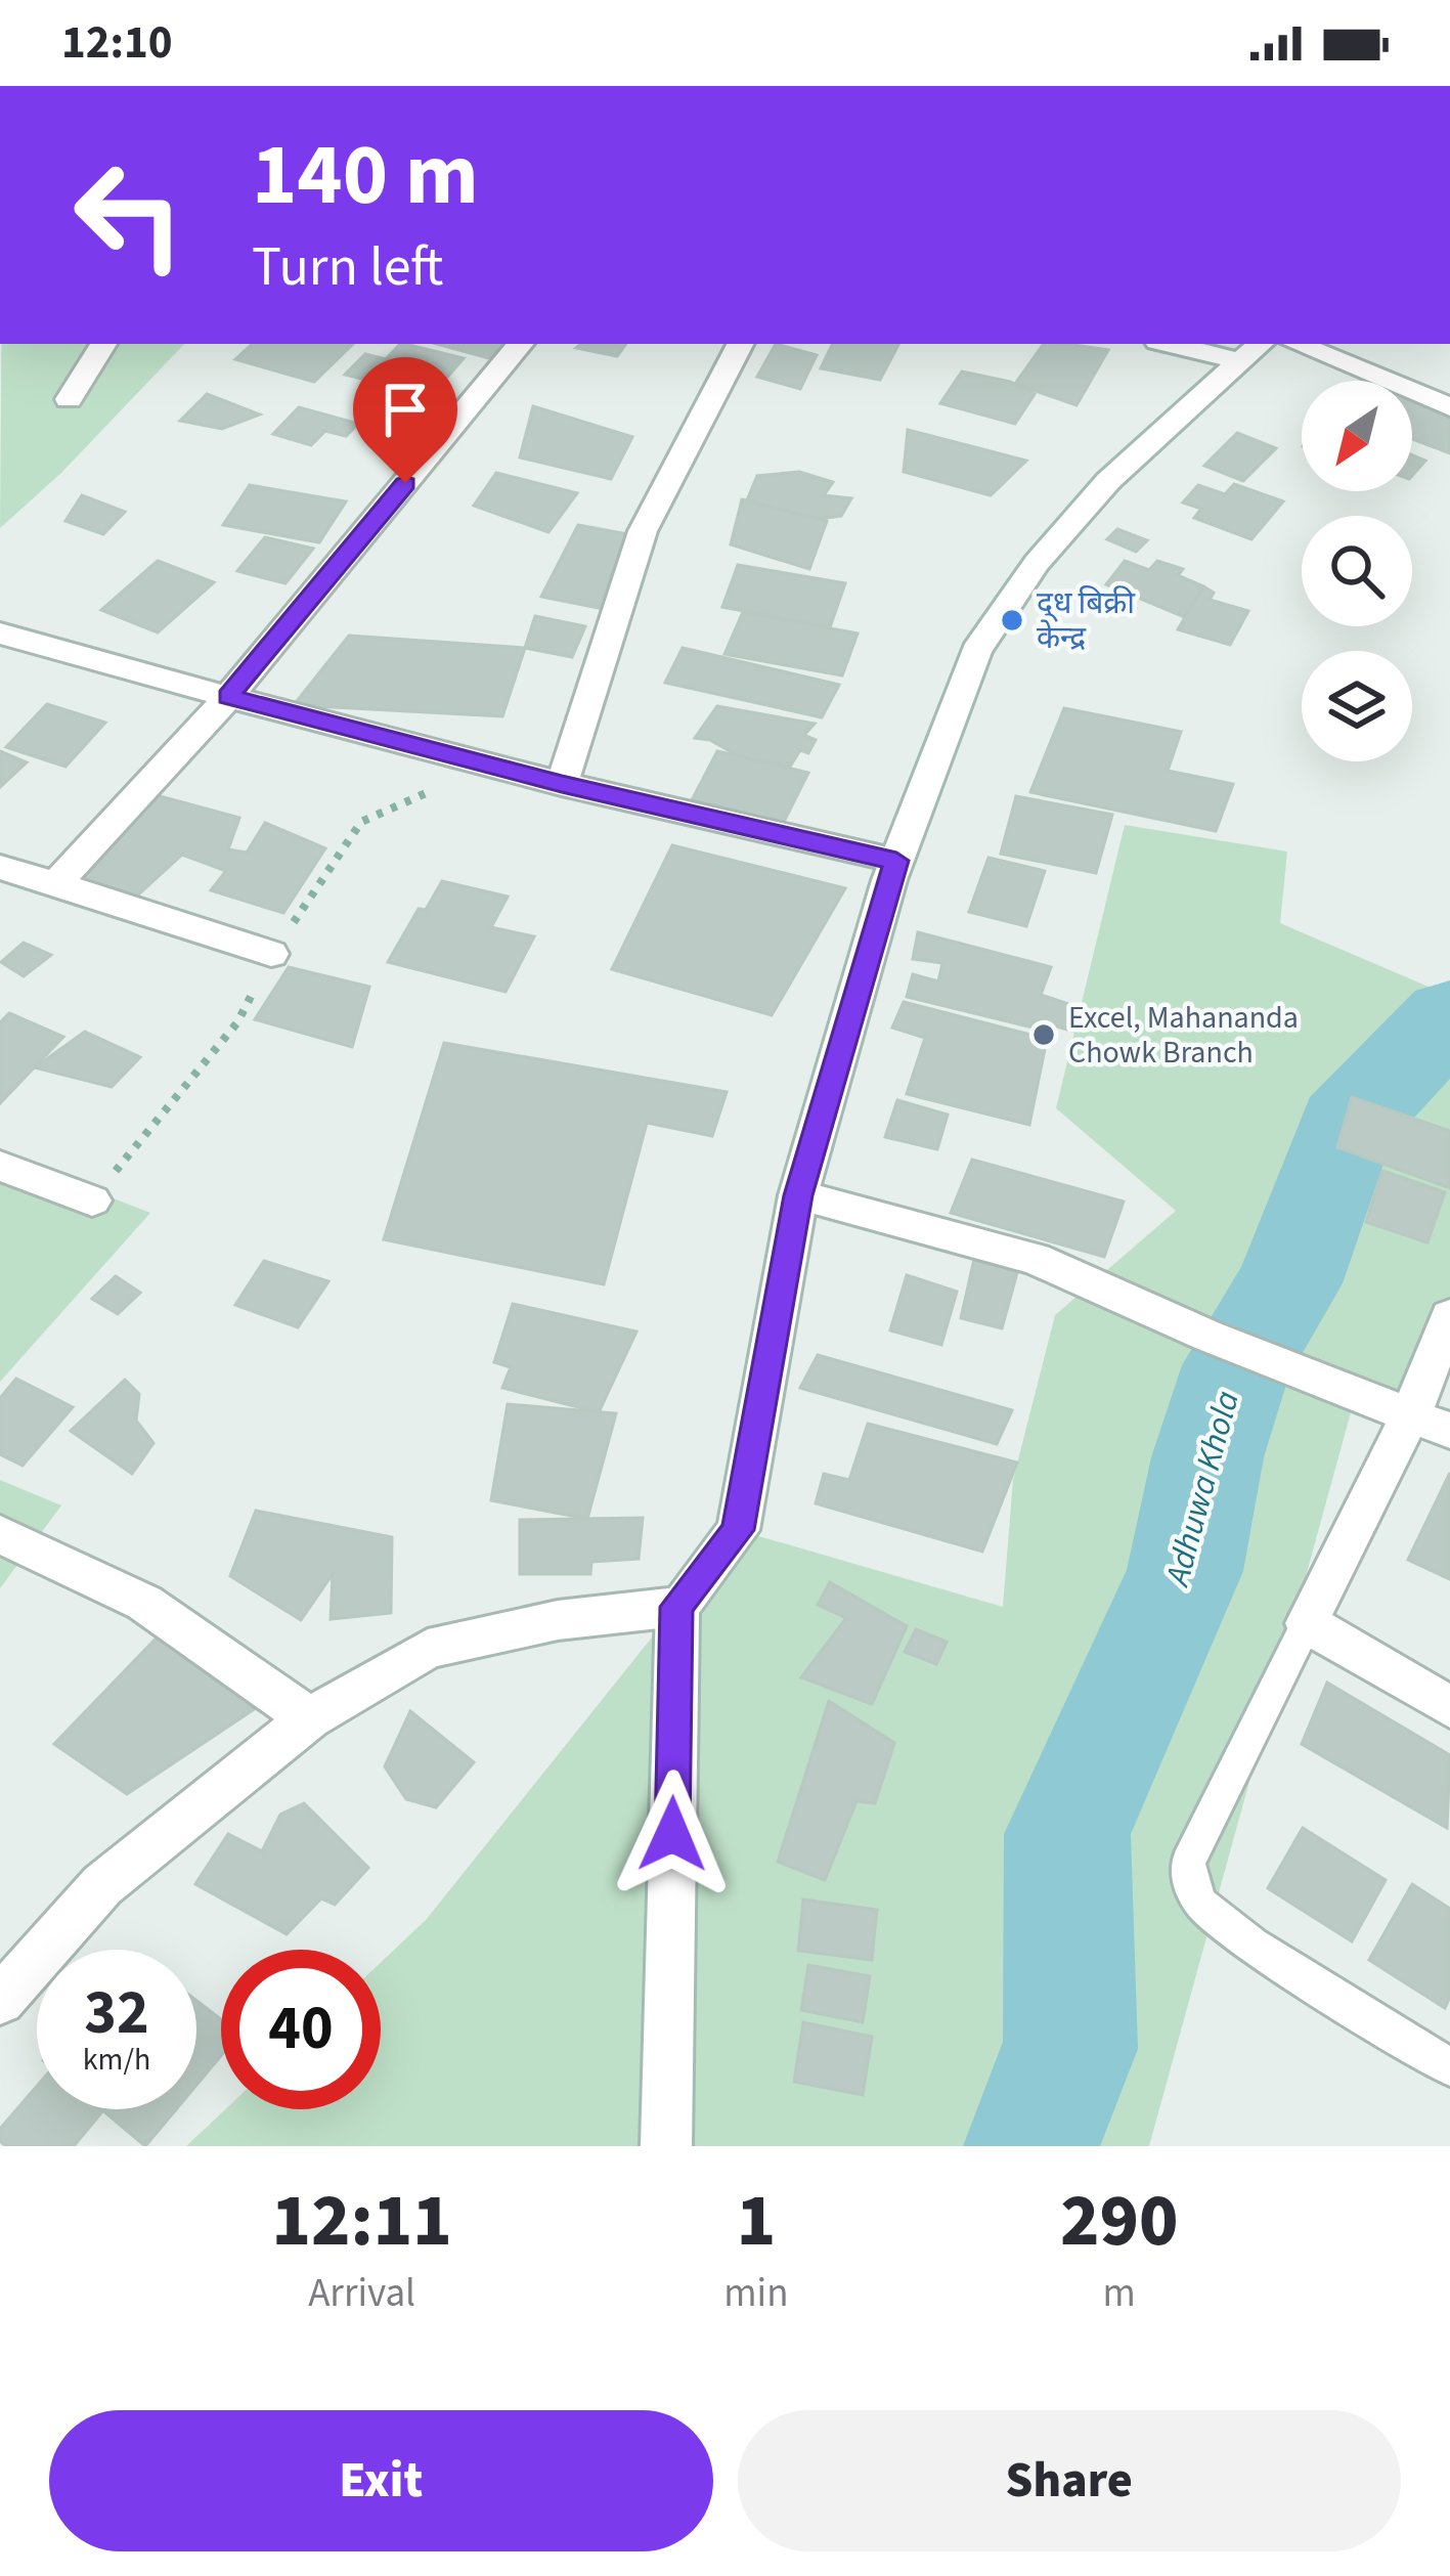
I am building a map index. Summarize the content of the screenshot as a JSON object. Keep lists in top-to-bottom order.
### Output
{
  "water": ["Adhuwa Khola"],
  "places": ["दूध बिक्री केन्द्र", "Excel, Mahananda Chowk Branch"],
  "north": "bottom left",
  "page": {
    "status": "12:10",
    "turn": ["140 m", "Turn left"],
    "speed": "32 km/h",
    "limit": "40",
    "eta": [
      "12:11",
      "Arrival",
      "1",
      "min",
      "290",
      "m"
    ],
    "buttons": ["Exit", "Share"]
  }
}
